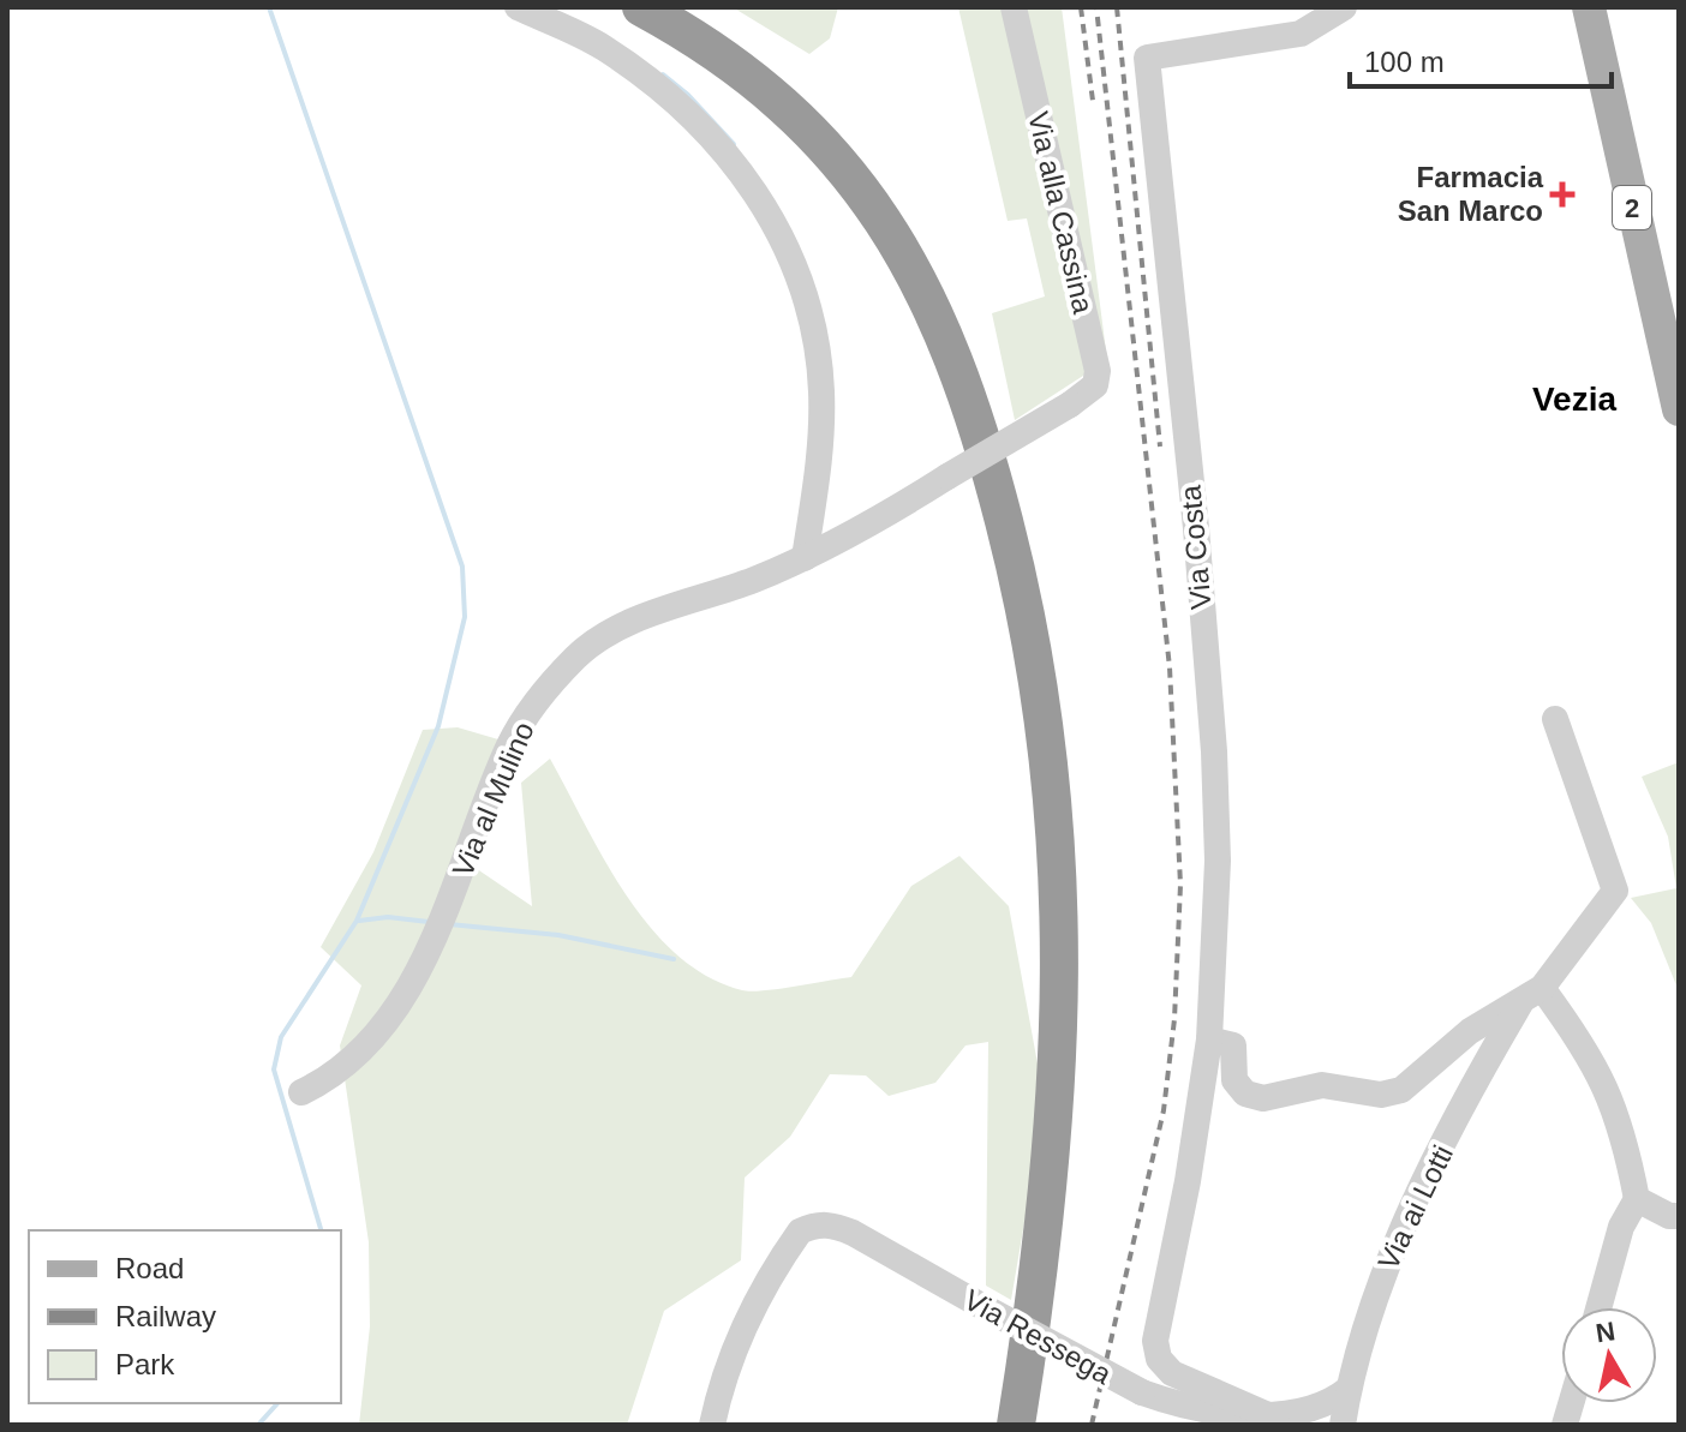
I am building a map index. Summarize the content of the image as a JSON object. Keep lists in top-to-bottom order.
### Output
{
  "streets": {
    "main road": ["2"],
    "street": [
      "Via alla Cassina",
      "Via Costa",
      "Via al Mulino",
      "Via ai Lotti",
      "Via Ressega"
    ]
  },
  "crossings": [
    ["Via alla Cassina", "Via al Mulino"],
    ["Via Costa", "Via Ressega"],
    ["Via ai Lotti", "Via Ressega"]
  ],
  "districts": ["Vezia"],
  "places": {
    "health": ["Farmacia San Marco"]
  },
  "legend": ["Road", "Railway", "Park"],
  "scale_bar": "100 m",
  "north": "top"
}
